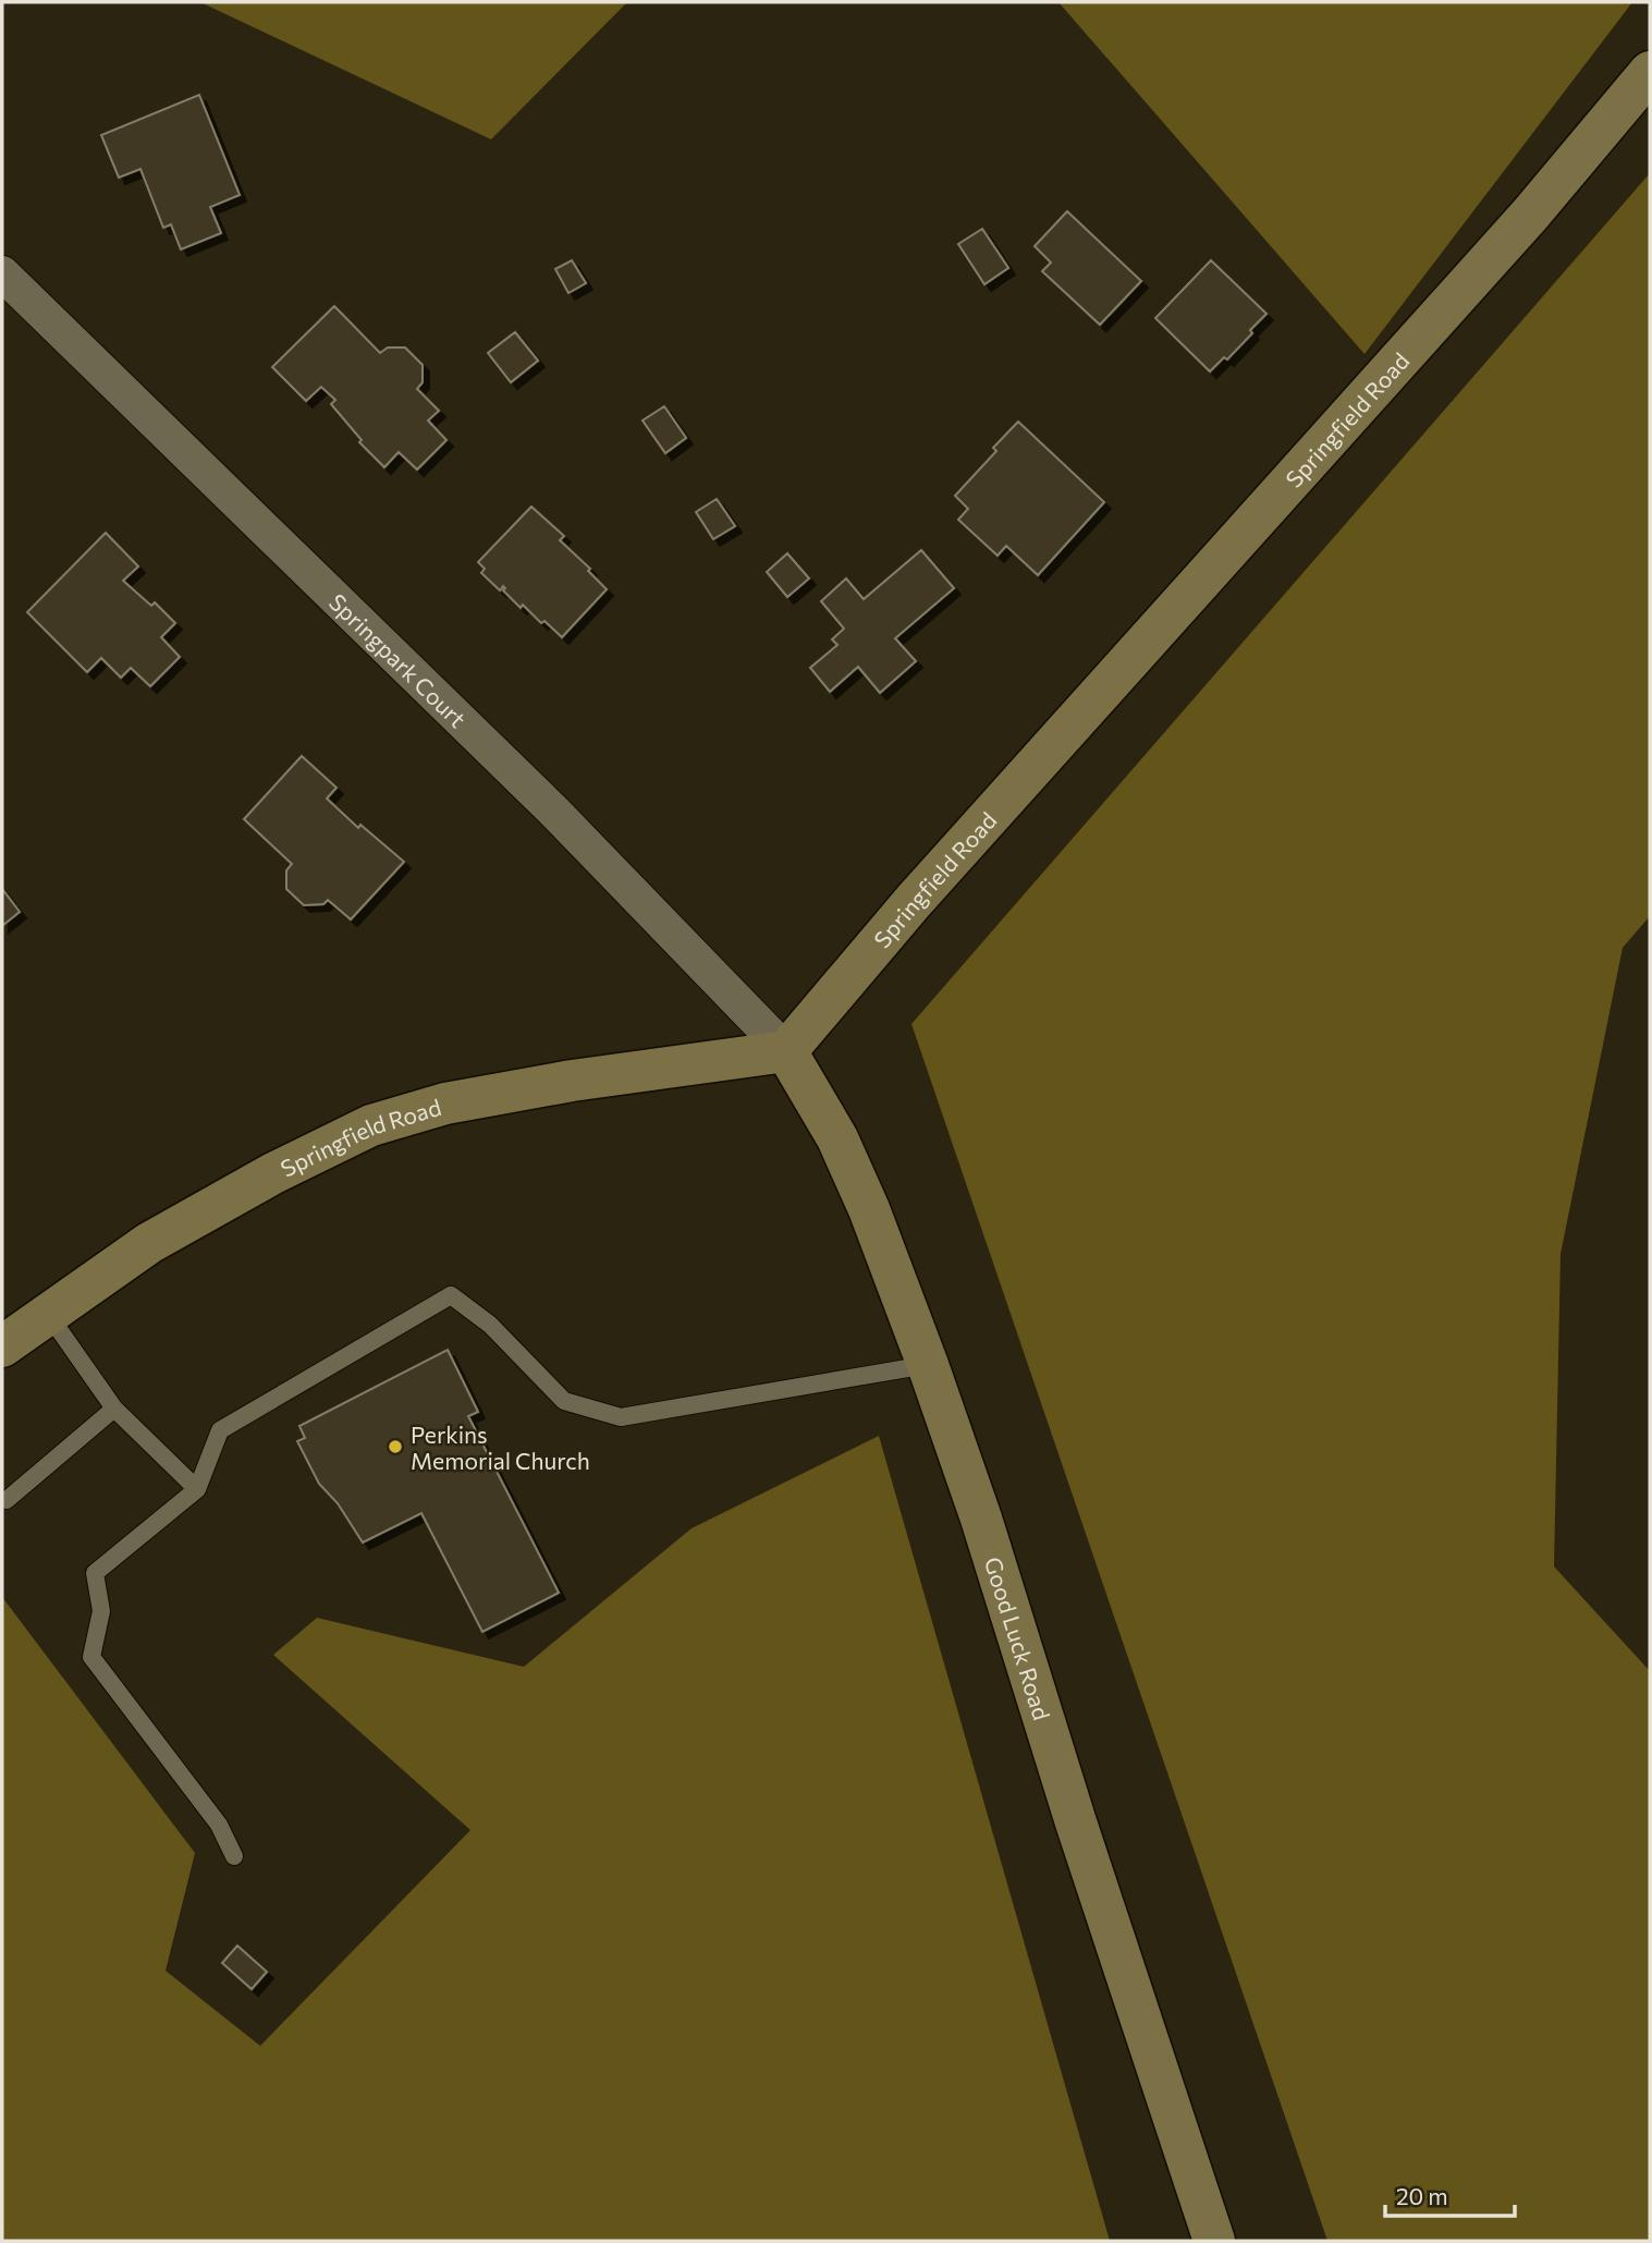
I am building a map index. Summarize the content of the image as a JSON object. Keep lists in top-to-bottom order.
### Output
{
  "streets": {
    "street": ["Springfield Road", "Springpark Court", "Good Luck Road"]
  },
  "crossings": [
    ["Springfield Road", "Springpark Court"],
    ["Springfield Road", "Good Luck Road"],
    ["Springpark Court", "Good Luck Road"]
  ],
  "places": ["Perkins Memorial Church"],
  "scale_bar": "20 m"
}
